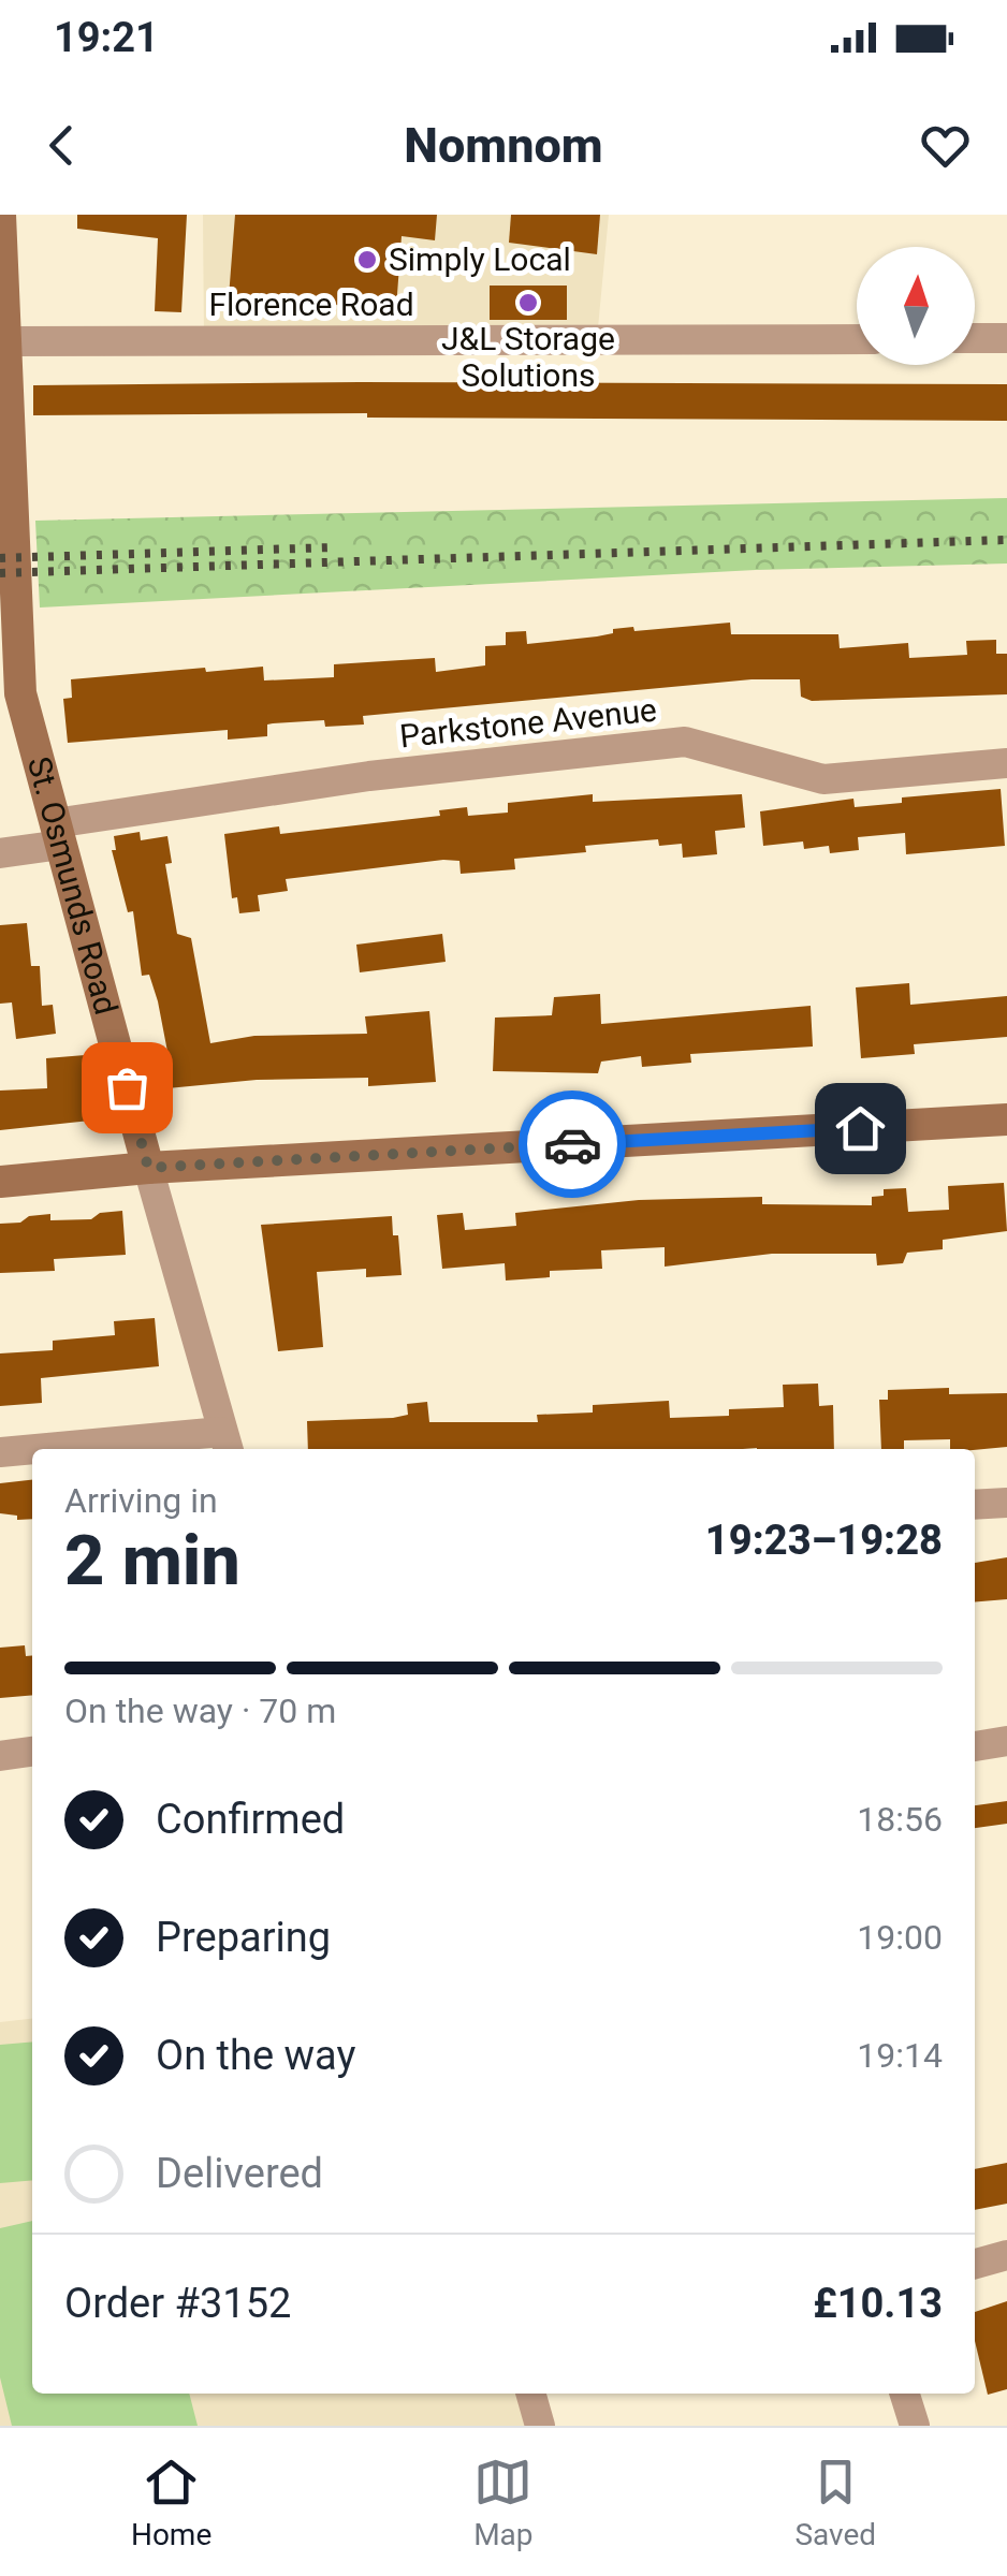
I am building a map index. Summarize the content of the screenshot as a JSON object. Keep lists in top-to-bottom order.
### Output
{
  "streets": {
    "street": ["Florence Road", "Parkstone Avenue", "St. Osmunds Road"]
  },
  "crossings": [
    ["Florence Road", "St. Osmunds Road"],
    ["Parkstone Avenue", "St. Osmunds Road"]
  ],
  "places": ["Simply Local", "J&L Storage Solutions"],
  "north": "top",
  "page": {
    "status": "19:21",
    "header": "Nomnom",
    "heading": ["2 min", "Arriving in", "19:23–19:28"],
    "panel": ["Order #3152", "£10.13"],
    "bar": "On the way · 70 m",
    "list": [
      ["Confirmed", "18:56"],
      ["Preparing", "19:00"],
      ["On the way", "19:14"],
      "Delivered"
    ],
    "tabs": ["Home", "Map", "Saved"]
  }
}
